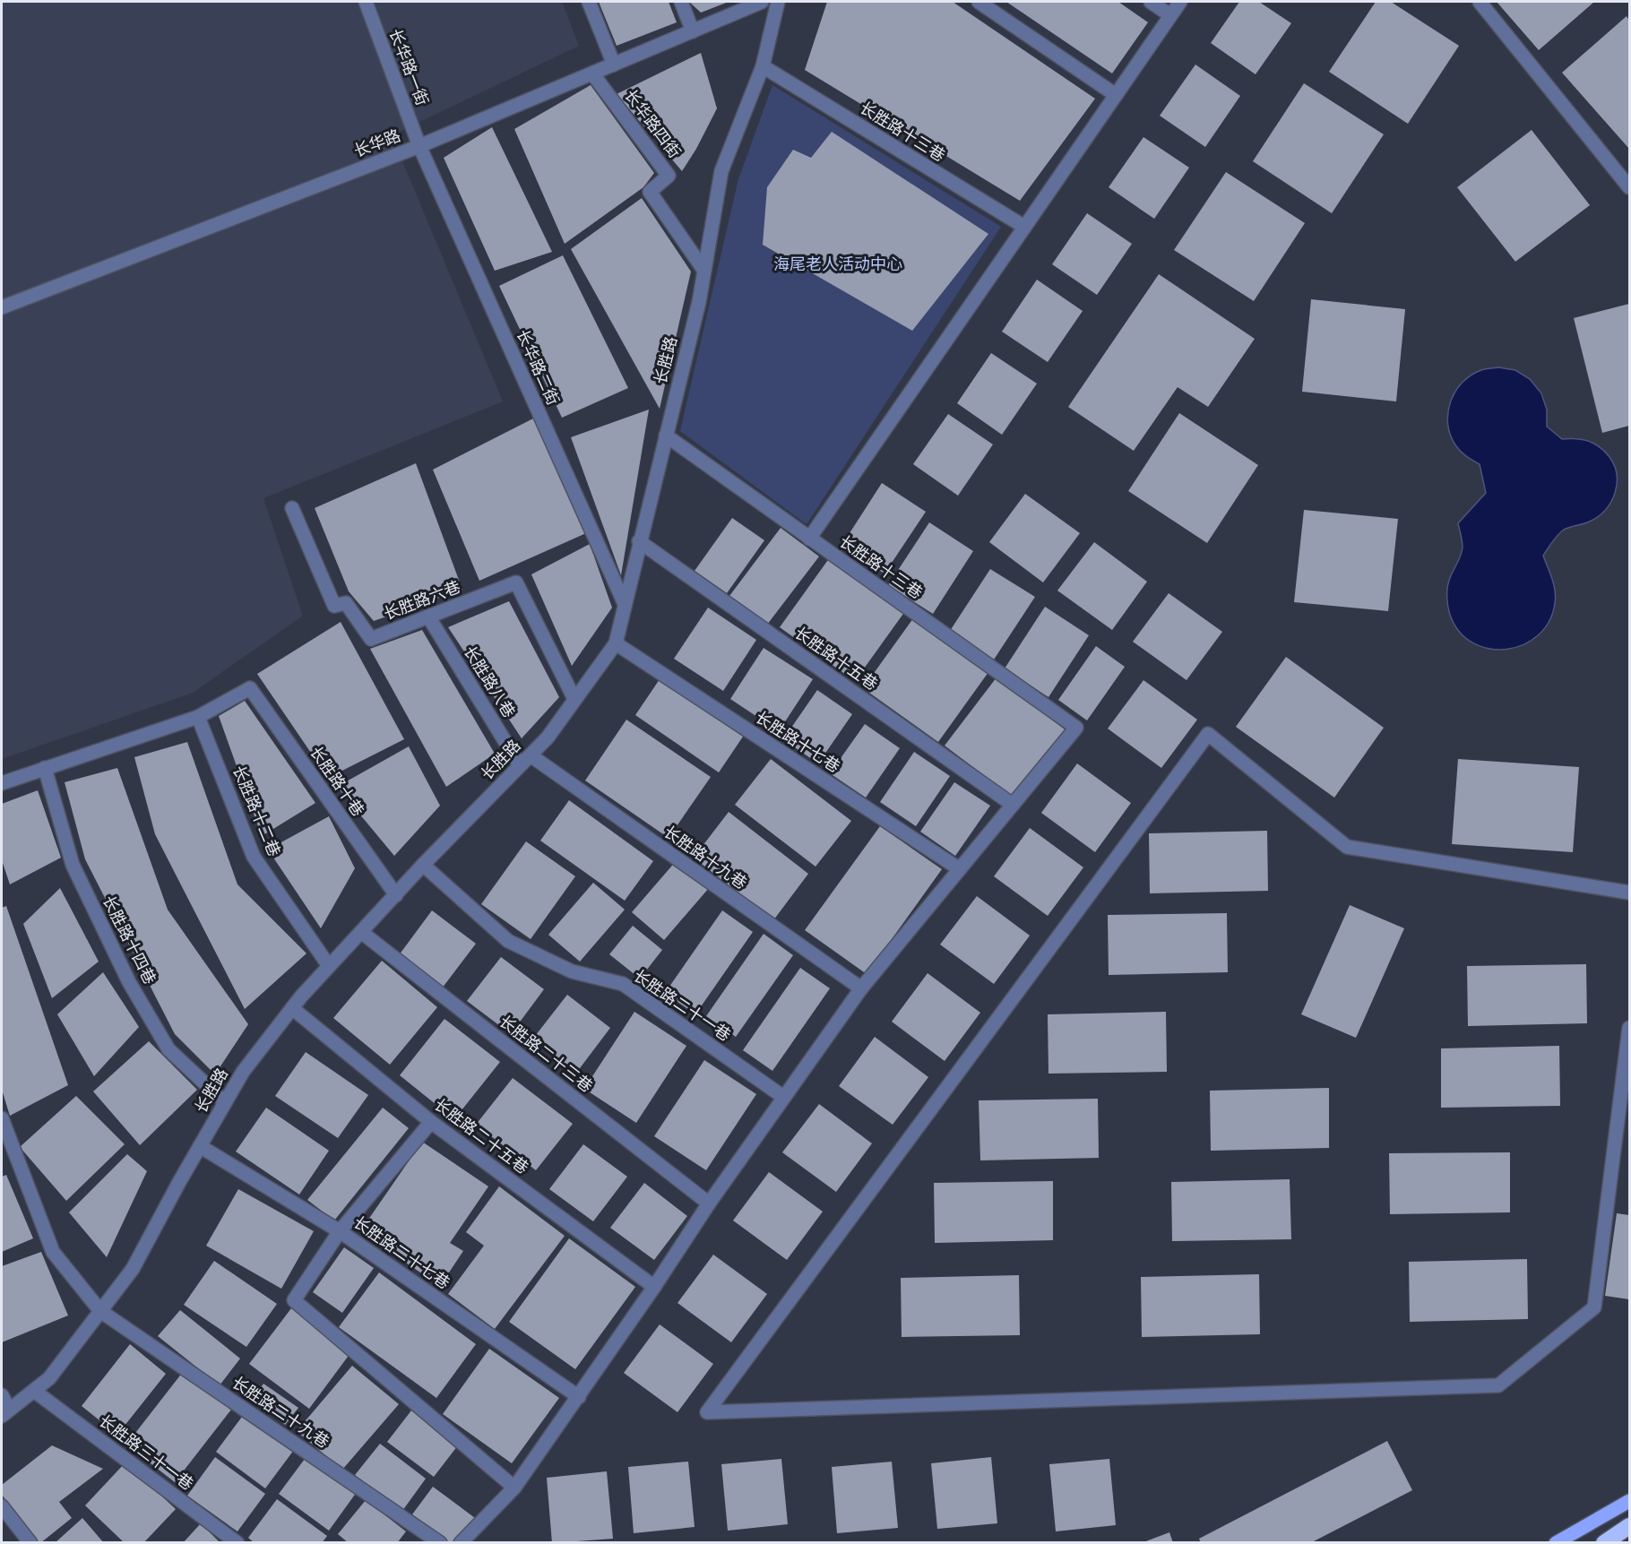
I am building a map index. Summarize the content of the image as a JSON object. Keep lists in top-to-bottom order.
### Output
{
  "streets": {
    "street": [
      "长华路一街",
      "长华路四街",
      "长胜路十三巷",
      "长华路",
      "长胜路",
      "长华路二街",
      "长胜路六巷",
      "长胜路十五巷",
      "长胜路八巷",
      "长胜路十七巷",
      "长胜路十巷",
      "长胜路十二巷",
      "长胜路十九巷",
      "长胜路十四巷",
      "长胜路二十一巷",
      "长胜路二十三巷",
      "长胜路二十五巷",
      "长胜路二十七巷",
      "长胜路二十九巷",
      "长胜路三十一巷"
    ]
  },
  "crossings": [
    ["长华路一街", "长华路"],
    ["长华路一街", "长华路二街"],
    ["长华路四街", "长华路"],
    ["长华路四街", "长胜路"],
    ["长胜路十三巷", "长胜路"],
    ["长胜路十三巷", "长胜路十五巷"],
    ["长华路", "长华路二街"],
    ["长胜路", "长华路二街"],
    ["长胜路", "长胜路六巷"],
    ["长胜路", "长胜路十五巷"],
    ["长胜路", "长胜路八巷"],
    ["长胜路", "长胜路十七巷"],
    ["长胜路", "长胜路十巷"],
    ["长胜路", "长胜路十二巷"],
    ["长胜路", "长胜路十九巷"],
    ["长胜路", "长胜路十四巷"],
    ["长胜路", "长胜路二十一巷"],
    ["长胜路", "长胜路二十三巷"],
    ["长胜路", "长胜路二十五巷"],
    ["长胜路", "长胜路二十七巷"],
    ["长胜路", "长胜路二十九巷"],
    ["长胜路", "长胜路三十一巷"],
    ["长胜路六巷", "长胜路八巷"],
    ["长胜路十巷", "长胜路十二巷"]
  ],
  "parks": ["海尾老人活动中心"]
}
